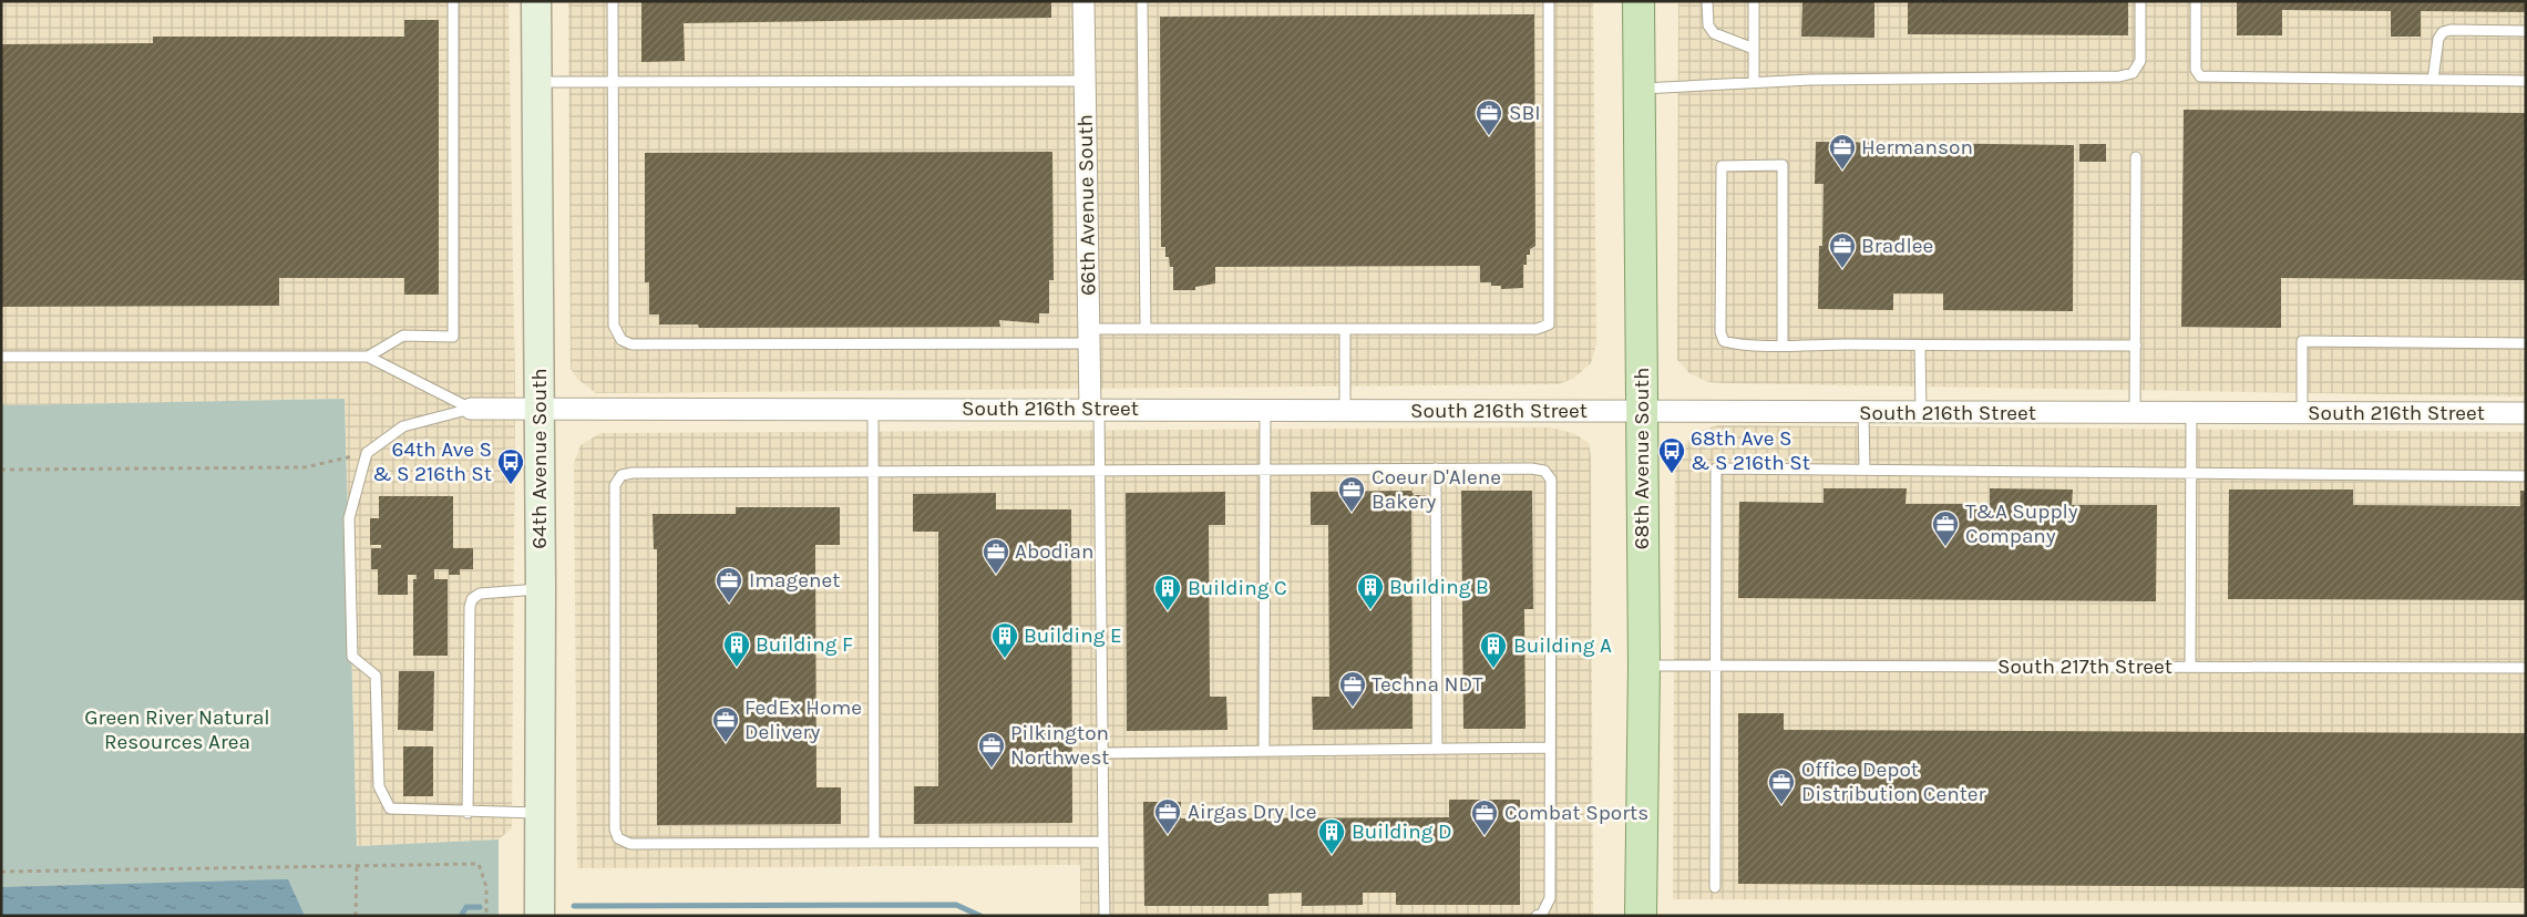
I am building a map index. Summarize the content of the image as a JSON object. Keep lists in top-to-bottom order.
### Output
{
  "streets": {
    "main road": ["68th Avenue South"],
    "street": ["66th Avenue South", "South 216th Street", "64th Avenue South"],
    "lane": ["South 217th Street"]
  },
  "crossings": [
    ["66th Avenue South", "South 216th Street"],
    ["South 216th Street", "64th Avenue South"],
    ["South 216th Street", "68th Avenue South"],
    ["68th Avenue South", "South 217th Street"]
  ],
  "parks": ["Green River Natural Resources Area"],
  "places": {
    "office": [
      "SBI",
      "Hermanson",
      "Bradlee",
      "Coeur D'Alene Bakery",
      "T&A Supply Company",
      "Abodian",
      "Imagenet",
      "Techna NDT",
      "FedEx Home Delivery",
      "Pilkington Northwest",
      "Office Depot Distribution Center",
      "Airgas Dry Ice",
      "Combat Sports"
    ],
    "bus stop": ["68th Ave S & S 216th St", "64th Ave S & S 216th St"],
    "building": [
      "Building B",
      "Building C",
      "Building E",
      "Building F",
      "Building A",
      "Building D"
    ]
  }
}
